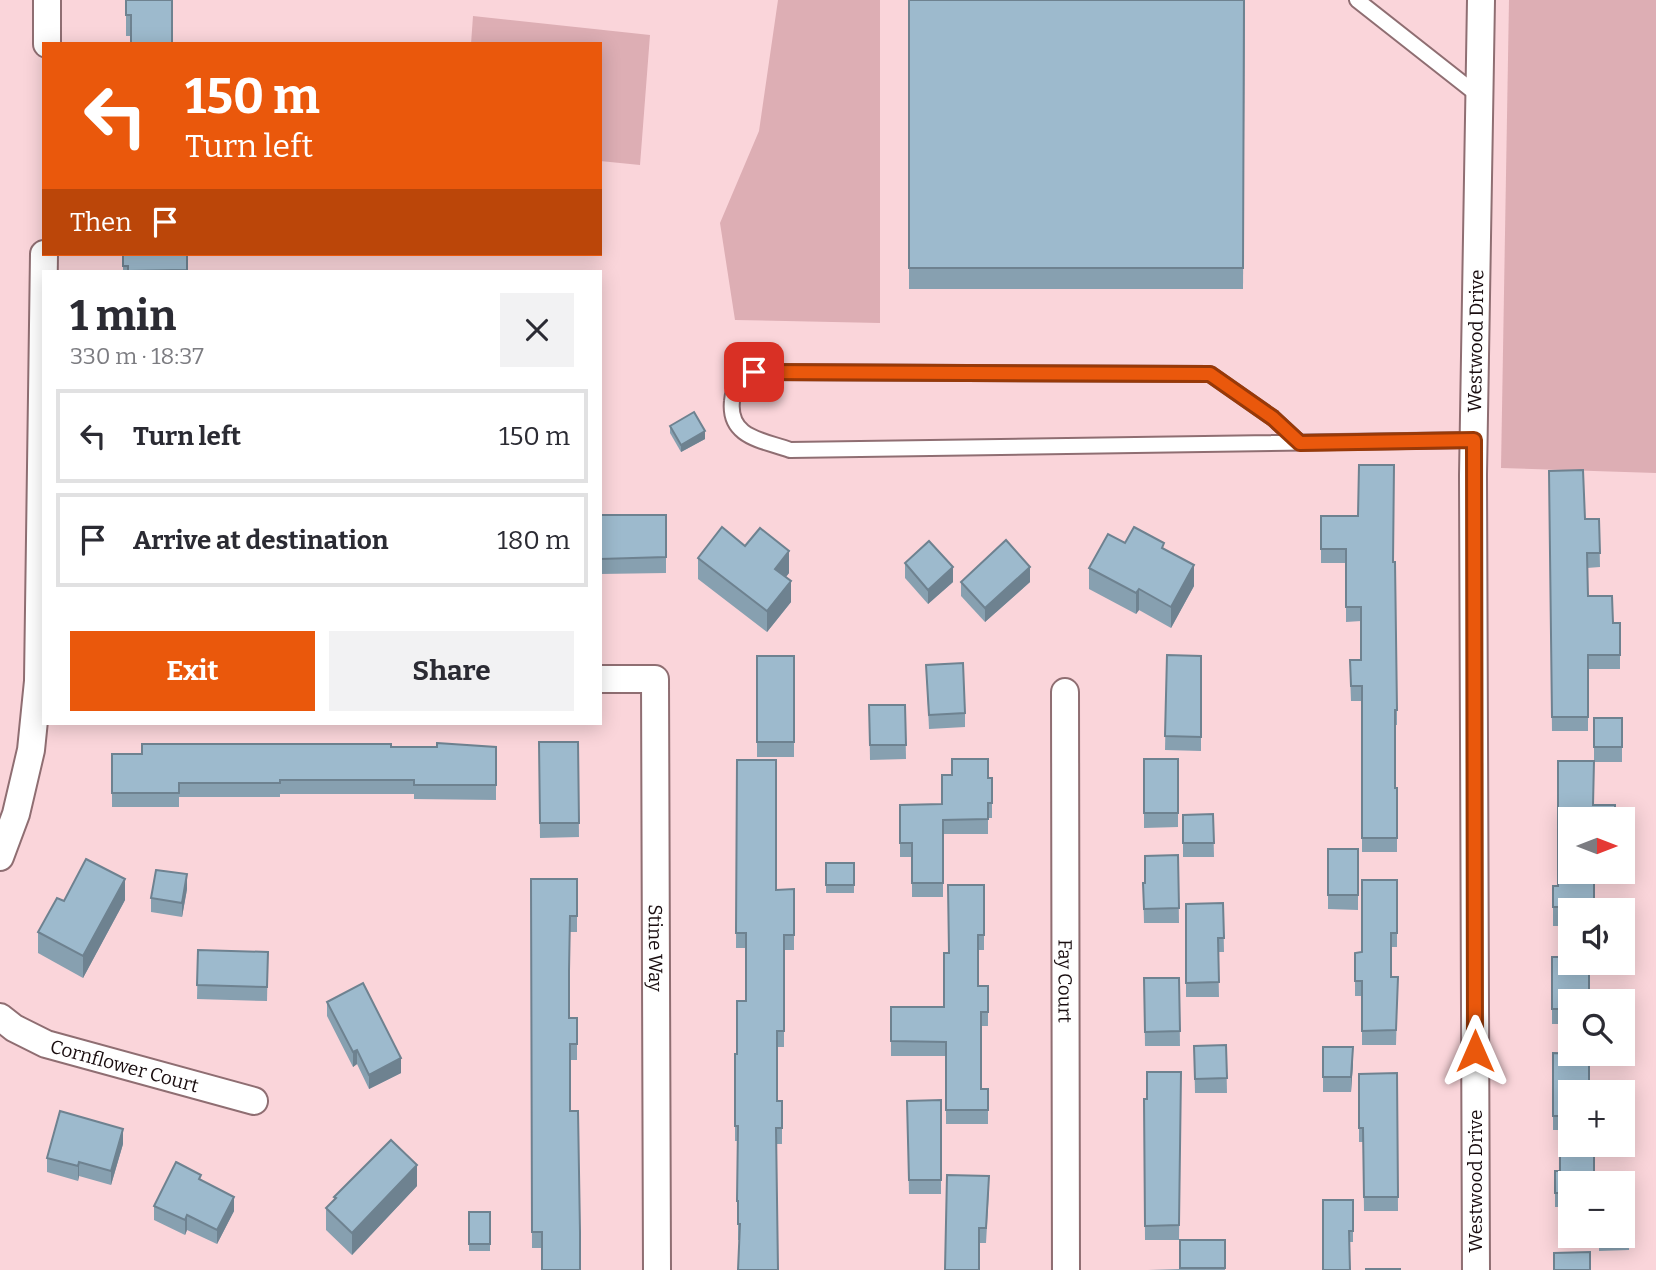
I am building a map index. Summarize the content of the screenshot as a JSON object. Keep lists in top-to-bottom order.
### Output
{
  "streets": {
    "street": [
      "Westwood Drive",
      "Stine Way",
      "Fay Court",
      "Cornflower Court"
    ]
  },
  "north": "right",
  "page": {
    "turn": ["150 m", "Turn left"],
    "then": "Then",
    "heading": ["1 min", "330 m · 18:37"],
    "list": [
      {
        "name": "Turn left",
        "value": "150 m"
      },
      {
        "name": "Arrive at destination",
        "value": "180 m"
      }
    ],
    "buttons": ["Exit", "Share"],
    "map_buttons": ["+", "−"]
  }
}
